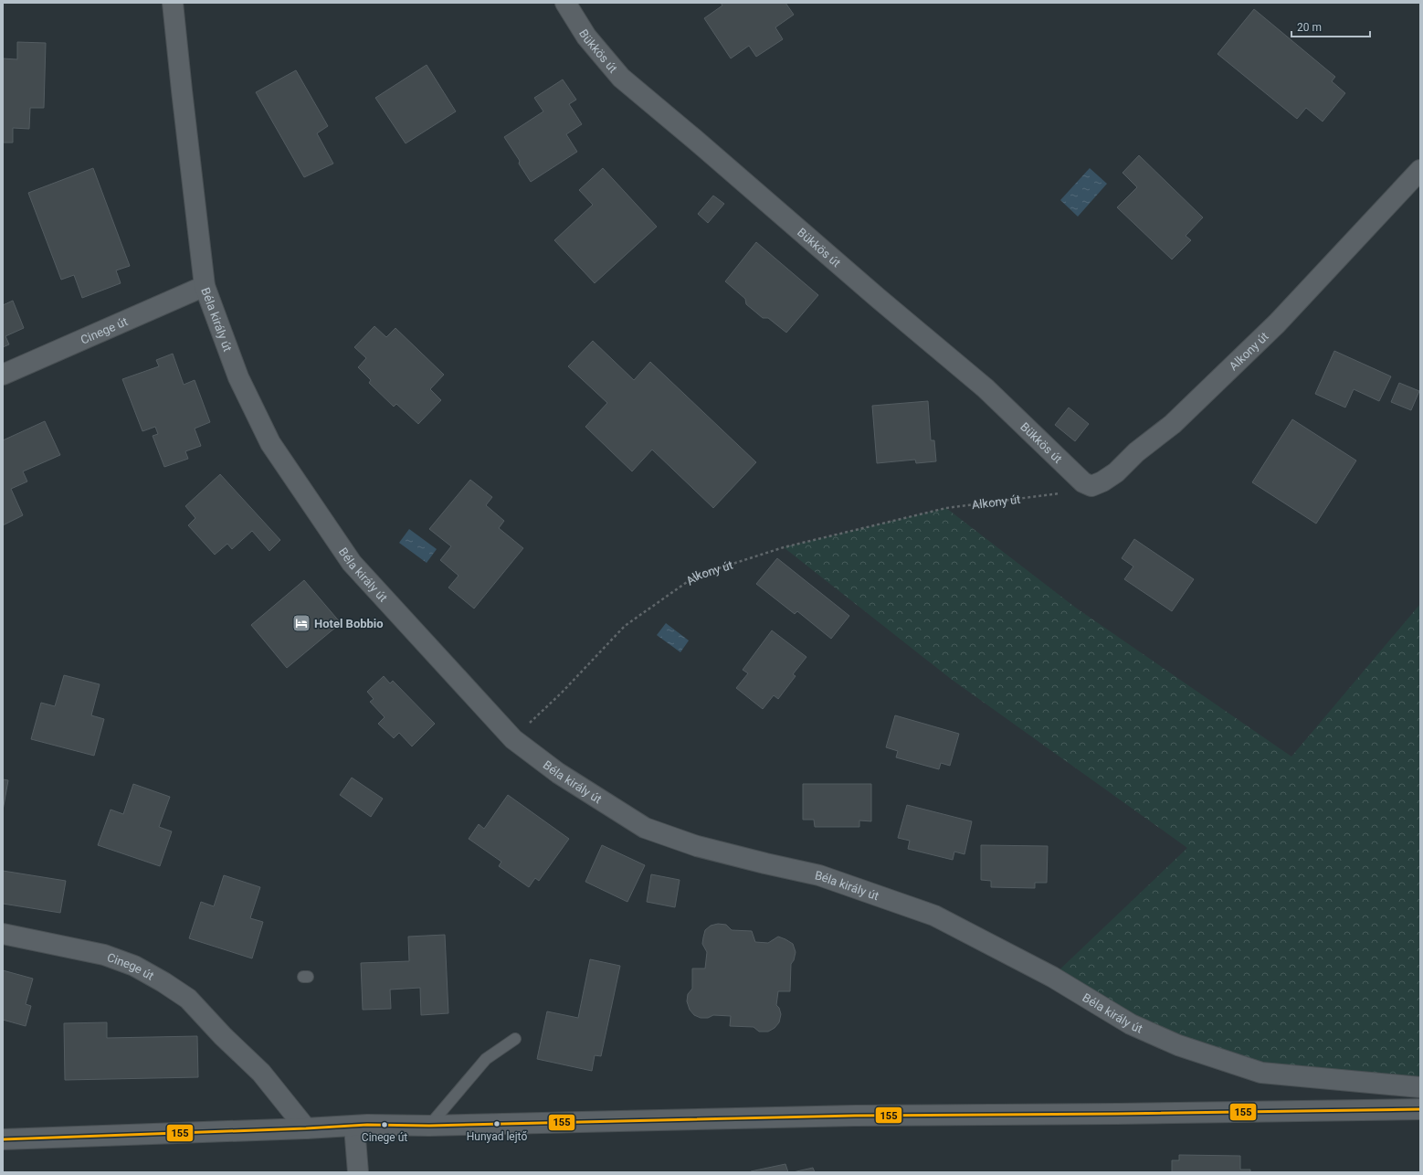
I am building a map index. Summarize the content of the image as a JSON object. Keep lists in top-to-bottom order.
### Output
{
  "streets": {
    "street": [
      "Bükkös út",
      "Béla király út",
      "Cinege út",
      "Alkony út"
    ]
  },
  "crossings": [
    ["Bükkös út", "Alkony út"],
    ["Béla király út", "Cinege út"],
    ["Béla király út", "Alkony út"]
  ],
  "places": {
    "hotel": ["Hotel Bobbio"],
    "other": ["Hunyad lejtő", "Cinege út"]
  },
  "lines": ["transit line 155"],
  "scale_bar": "20 m"
}
